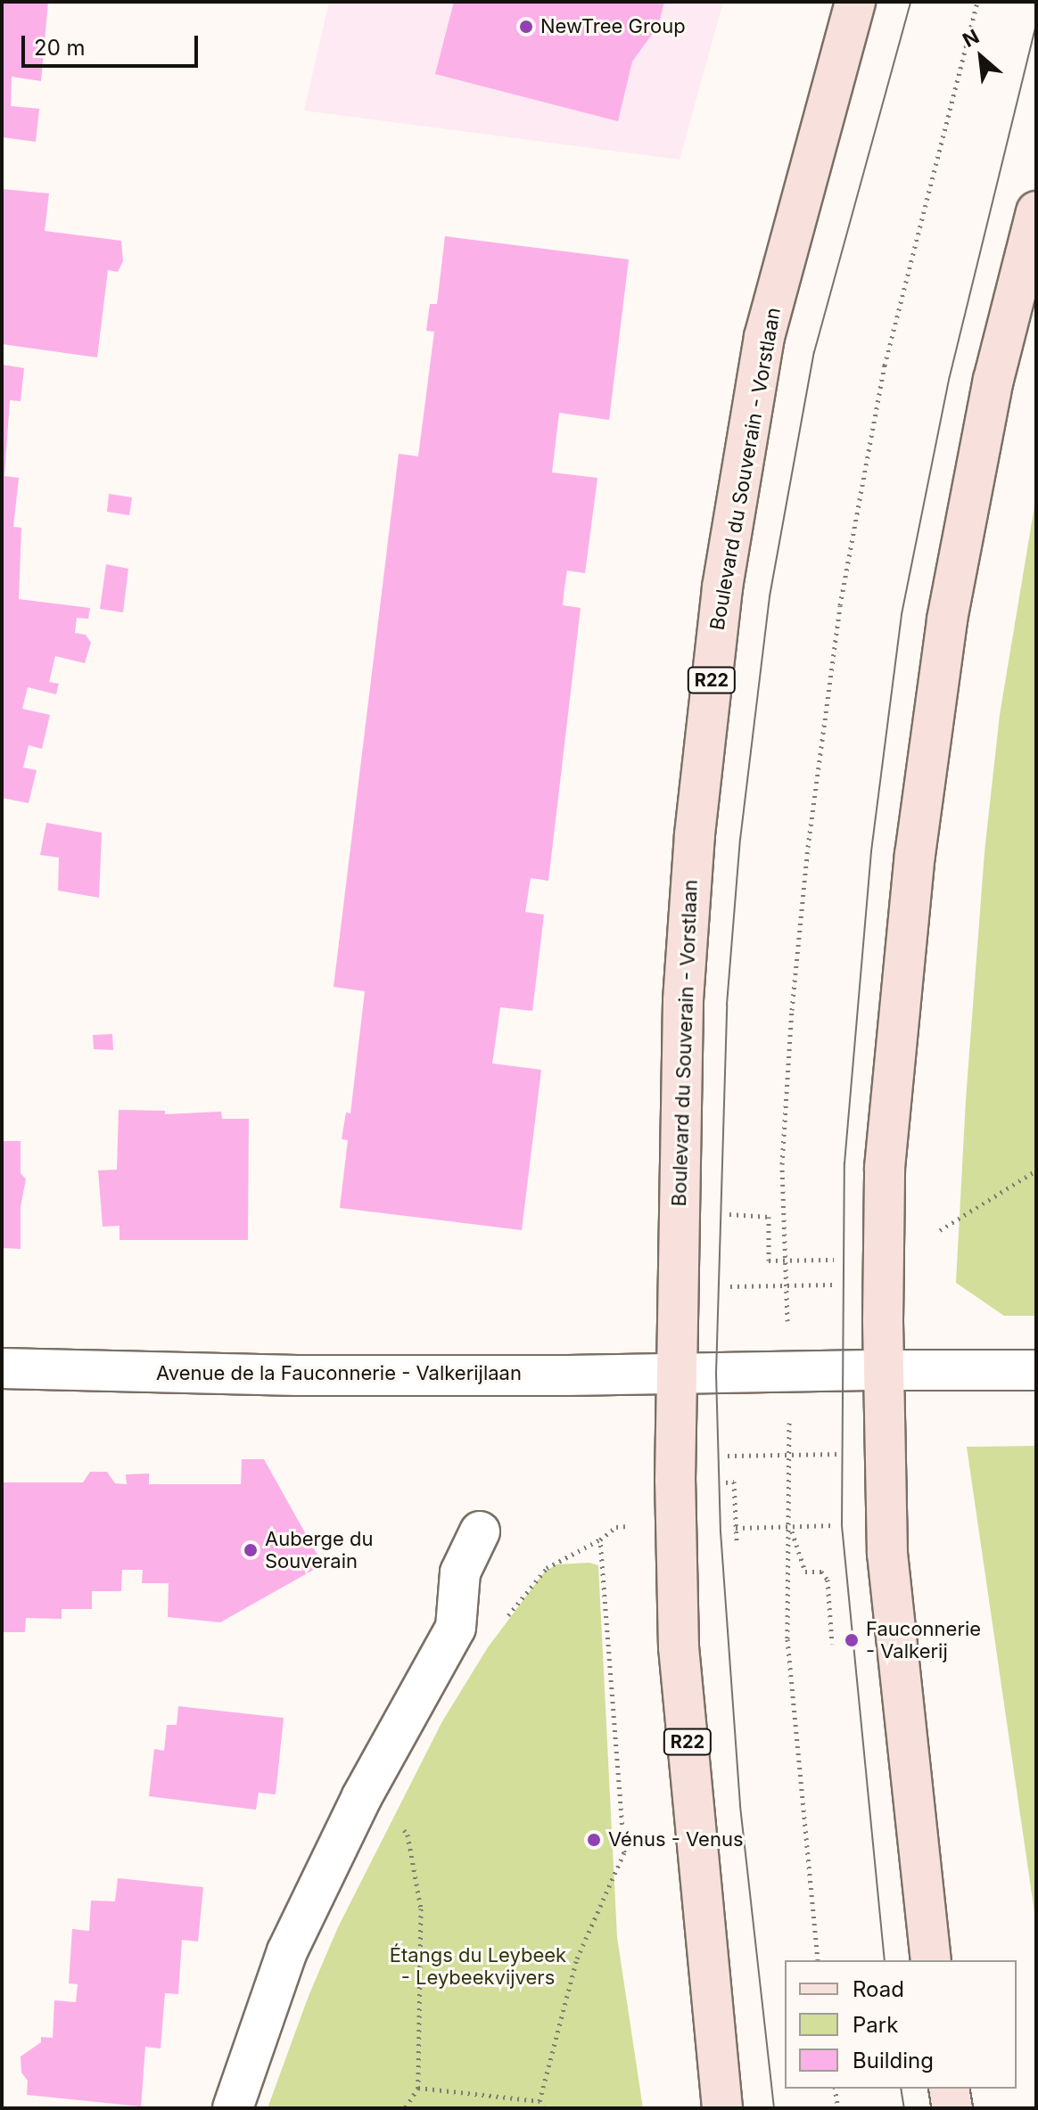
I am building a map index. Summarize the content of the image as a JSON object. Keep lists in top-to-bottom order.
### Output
{
  "streets": {
    "main road": ["Boulevard du Souverain - Vorstlaan", "R22"],
    "street": ["Avenue de la Fauconnerie - Valkerijlaan"]
  },
  "crossings": [
    ["Boulevard du Souverain - Vorstlaan", "Avenue de la Fauconnerie - Valkerijlaan"]
  ],
  "parks": ["Étangs du Leybeek - Leybeekvijvers"],
  "places": [
    "NewTree Group",
    "Auberge du Souverain",
    "Fauconnerie - Valkerij",
    "Vénus - Venus"
  ],
  "legend": ["Road", "Park", "Building"],
  "scale_bar": "20 m",
  "north": "top left"
}
